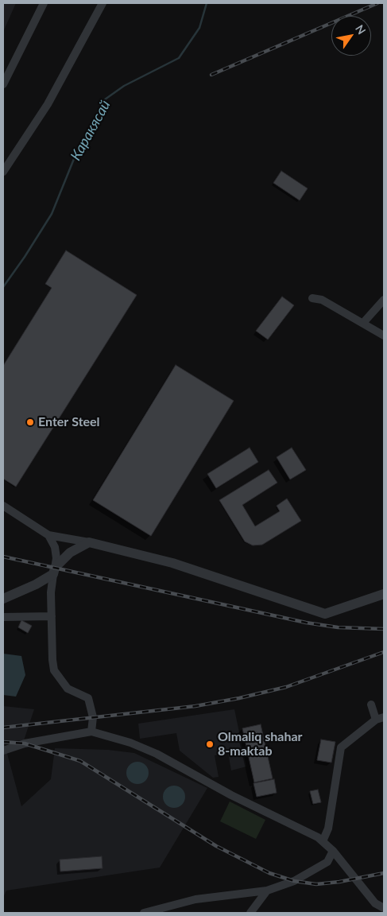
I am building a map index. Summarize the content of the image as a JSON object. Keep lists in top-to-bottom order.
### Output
{
  "water": ["Каракясай"],
  "places": ["Enter Steel", "Olmaliq shahar 8-maktab"],
  "north": "top right"
}
